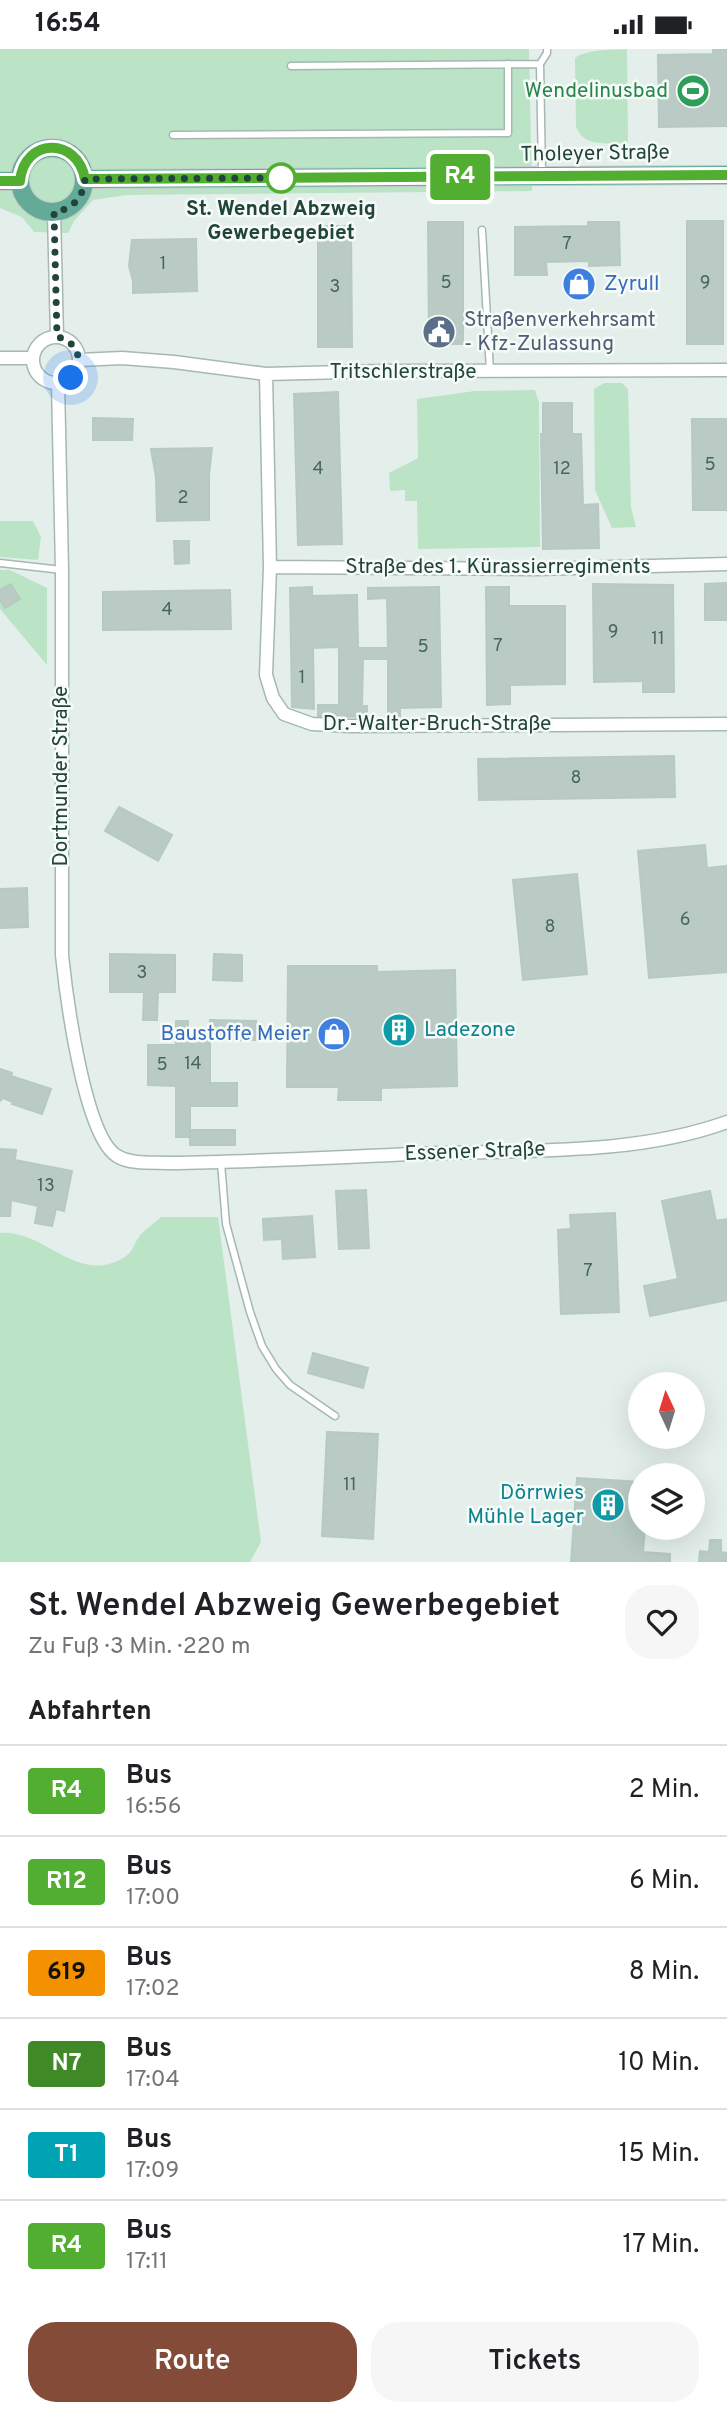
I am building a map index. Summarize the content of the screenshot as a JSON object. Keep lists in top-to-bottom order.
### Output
{
  "streets": {
    "main road": ["Tholeyer Straße"],
    "street": [
      "Tritschlerstraße",
      "Straße des 1. Kürassierregiments",
      "Dr.-Walter-Bruch-Straße",
      "Dortmunder Straße",
      "Essener Straße"
    ]
  },
  "crossings": [
    ["Tritschlerstraße", "Dr.-Walter-Bruch-Straße"],
    ["Tritschlerstraße", "Dortmunder Straße"],
    ["Straße des 1. Kürassierregiments", "Dr.-Walter-Bruch-Straße"],
    ["Dortmunder Straße", "Essener Straße"]
  ],
  "places": {
    "sports": ["Wendelinusbad"],
    "other": ["St. Wendel Abzweig Gewerbegebiet"],
    "shop": ["Zyrull", "Baustoffe Meier"],
    "public building": ["Straßenverkehrsamt - Kfz-Zulassung"],
    "building": ["Ladezone", "Dörrwies Mühle Lager"]
  },
  "lines": ["bus line R4"],
  "house_numbers": [
    "7",
    "1",
    "5",
    "9",
    "3",
    "5",
    "4",
    "12",
    "2",
    "4",
    "9",
    "11",
    "7",
    "5",
    "1",
    "8",
    "6",
    "8",
    "3",
    "14",
    "5",
    "13",
    "7",
    "11"
  ],
  "north": "top",
  "page": {
    "status": "16:54",
    "on_map": "R4",
    "heading": [
      ["St. Wendel Abzweig Gewerbegebiet", "Zu Fuß · 3 Min. · 220 m"],
      "Abfahrten"
    ],
    "list": [
      {
        "mark": "R4",
        "name": "Bus",
        "note": "16:56",
        "value": "2 Min."
      },
      {
        "mark": "R12",
        "name": "Bus",
        "note": "17:00",
        "value": "6 Min."
      },
      {
        "mark": "619",
        "name": "Bus",
        "note": "17:02",
        "value": "8 Min."
      },
      {
        "mark": "N7",
        "name": "Bus",
        "note": "17:04",
        "value": "10 Min."
      },
      {
        "mark": "T1",
        "name": "Bus",
        "note": "17:09",
        "value": "15 Min."
      },
      {
        "mark": "R4",
        "name": "Bus",
        "note": "17:11",
        "value": "17 Min."
      }
    ],
    "buttons": ["Route", "Tickets"]
  }
}
